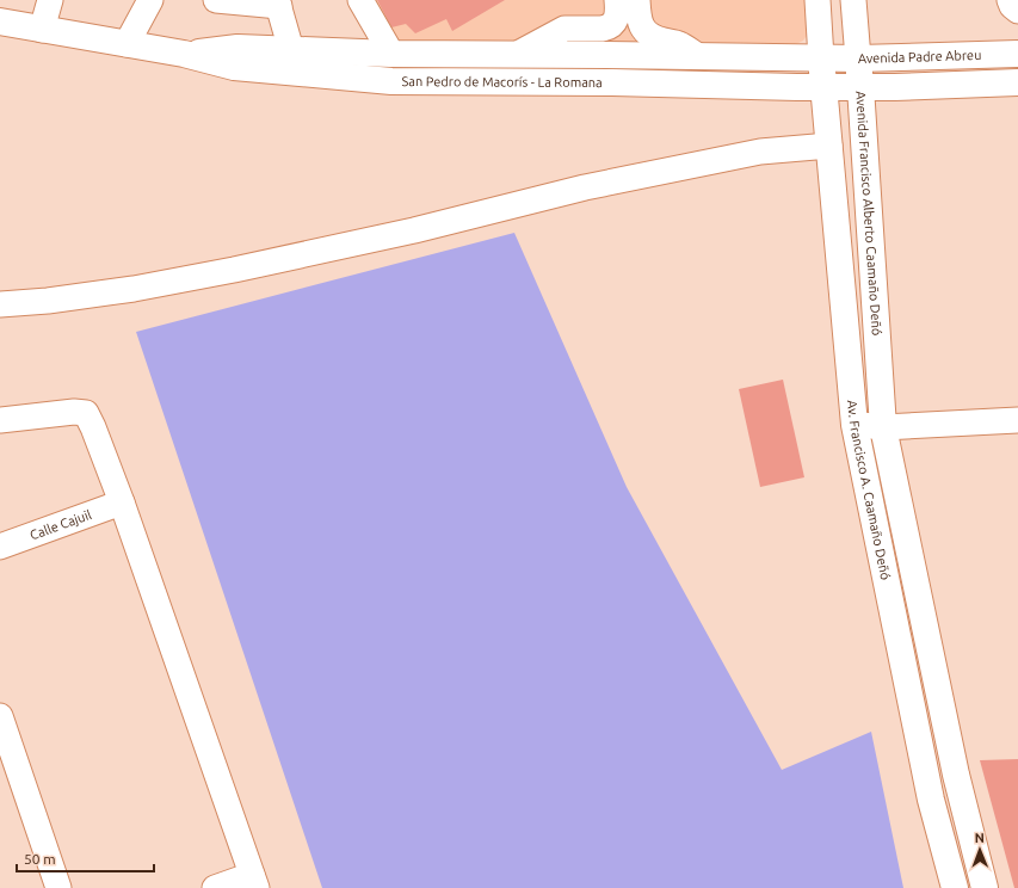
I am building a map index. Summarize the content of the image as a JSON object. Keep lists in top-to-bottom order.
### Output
{
  "streets": {
    "main road": [
      "Avenida Padre Abreu",
      "San Pedro de Macorís - La Romana",
      "Avenida Francisco Alberto Caamaño Deñó",
      "Av. Francisco A. Caamaño Deñó"
    ],
    "street": ["Calle Cajuil"]
  },
  "crossings": [
    ["Avenida Padre Abreu", "San Pedro de Macorís - La Romana"],
    ["Avenida Padre Abreu", "Avenida Francisco Alberto Caamaño Deñó"],
    ["San Pedro de Macorís - La Romana", "Av. Francisco A. Caamaño Deñó"],
    ["Avenida Francisco Alberto Caamaño Deñó", "Av. Francisco A. Caamaño Deñó"]
  ],
  "scale_bar": "50 m",
  "north": "top"
}
